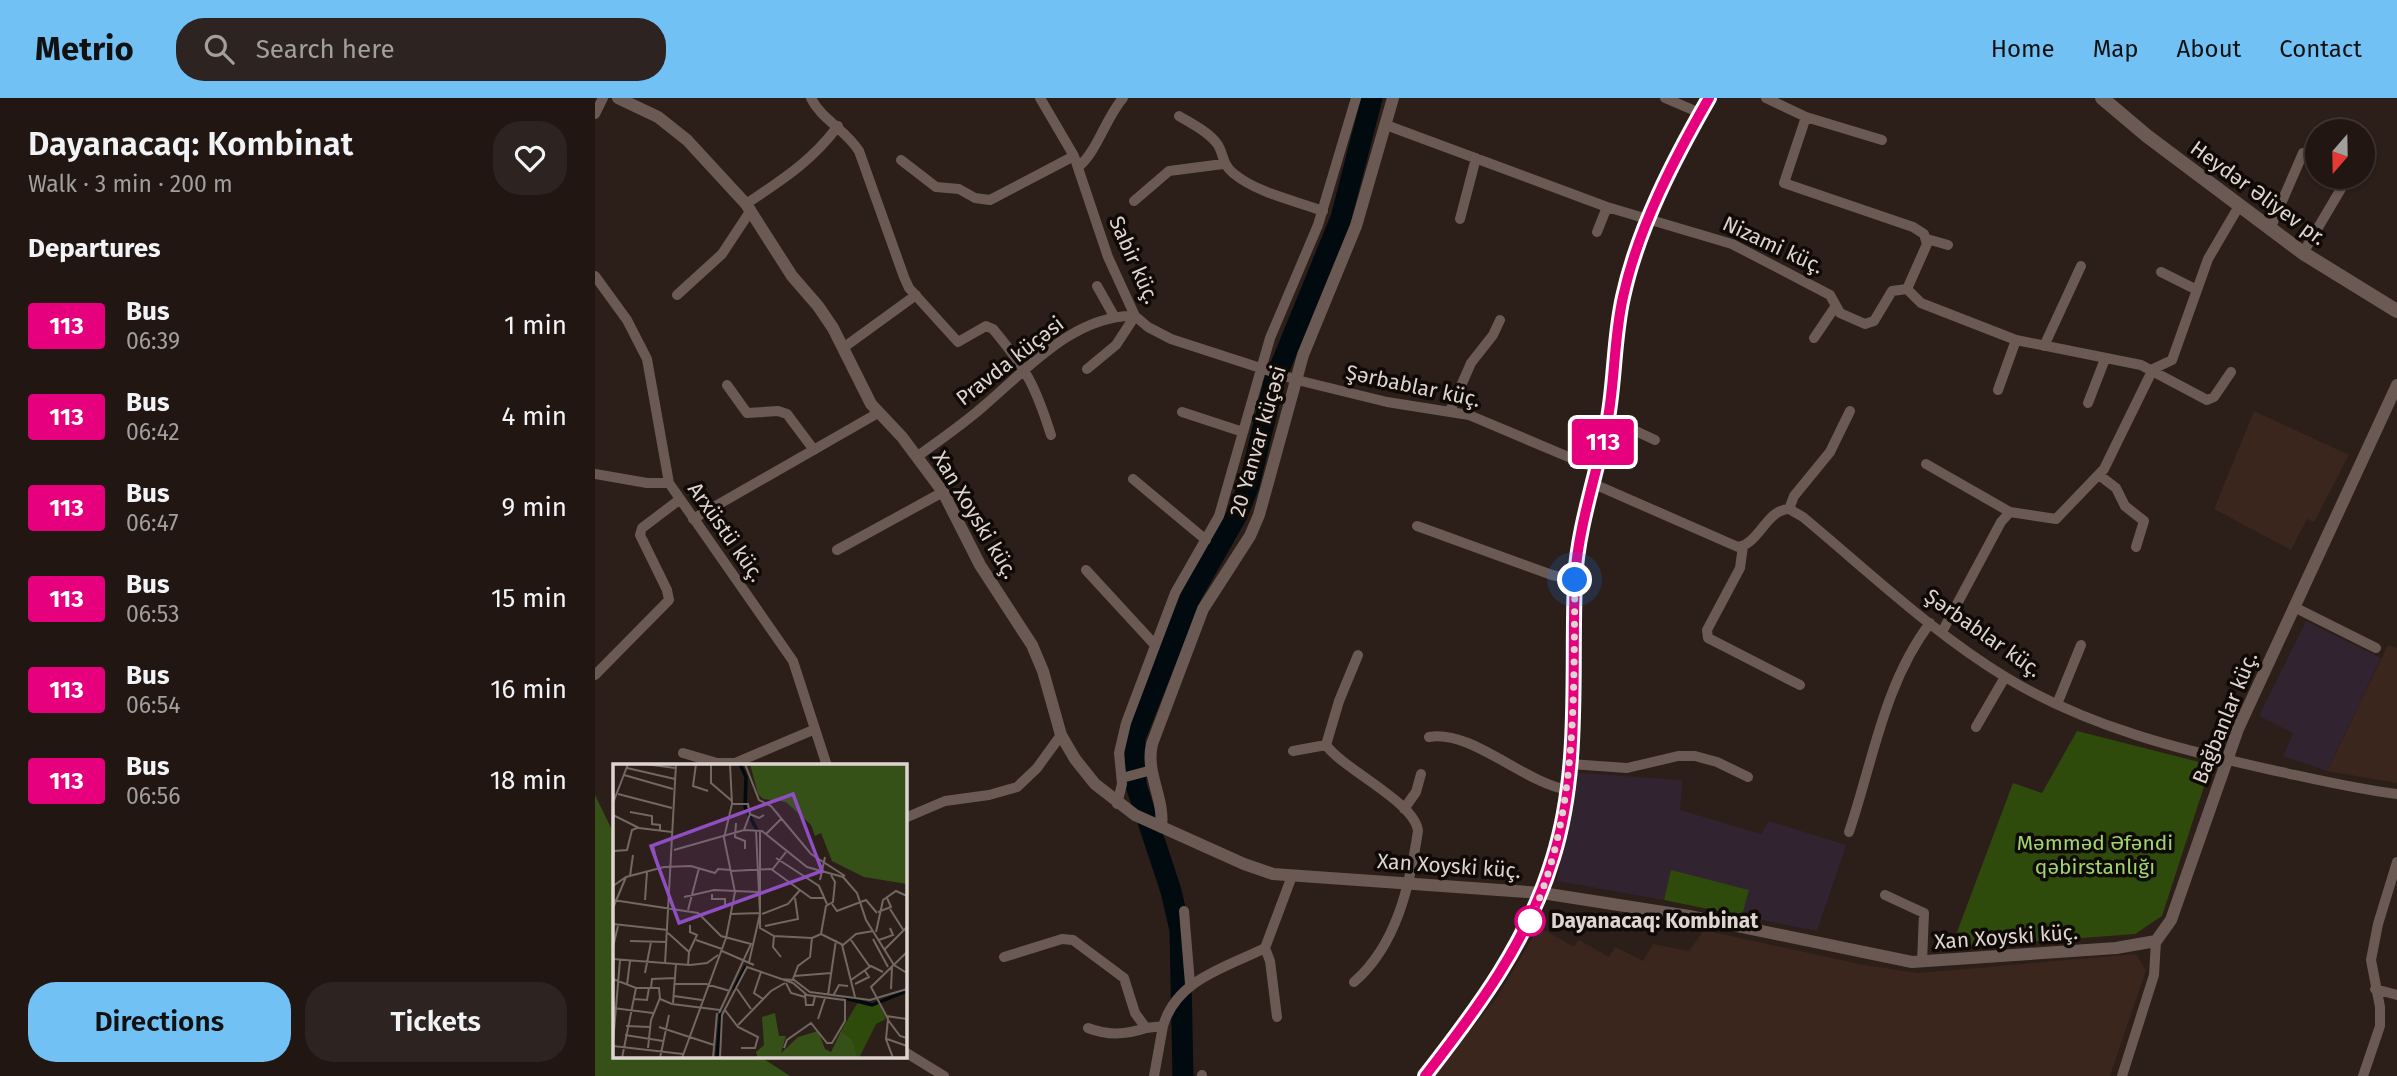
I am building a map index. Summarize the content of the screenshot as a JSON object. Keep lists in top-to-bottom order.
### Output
{
  "streets": {
    "main road": ["Heydər Əliyev pr."],
    "street": [
      "Nizami küç.",
      "Sabir küç.",
      "Pravda küçəsi",
      "Şərbablar küç.",
      "20 Yanvar küçəsi",
      "Xan Xoyski küç.",
      "Arxüstü küç.",
      "Bağbanlar küç."
    ]
  },
  "crossings": [
    ["Nizami küç.", "20 Yanvar küçəsi"],
    ["Sabir küç.", "Pravda küçəsi"],
    ["Sabir küç.", "Şərbablar küç."],
    ["Sabir küç.", "20 Yanvar küçəsi"],
    ["Pravda küçəsi", "Xan Xoyski küç."],
    ["Şərbablar küç.", "20 Yanvar küçəsi"],
    ["Şərbablar küç.", "Bağbanlar küç."],
    ["20 Yanvar küçəsi", "Xan Xoyski küç."],
    ["Xan Xoyski küç.", "Bağbanlar küç."]
  ],
  "parks": ["Məmməd Əfəndi qəbirstanlığı"],
  "places": ["Dayanacaq: Kombinat"],
  "lines": ["bus line 113"],
  "north": "bottom",
  "page": {
    "header": "Metrio",
    "search": "Search here",
    "nav": [
      "Home",
      "Map",
      "About",
      "Contact"
    ],
    "heading": [
      ["Dayanacaq: Kombinat", "Walk · 3 min · 200 m"],
      "Departures"
    ],
    "on_map": "113",
    "list": [
      {
        "mark": "113",
        "name": "Bus",
        "note": "06:39",
        "value": "1 min"
      },
      {
        "mark": "113",
        "name": "Bus",
        "note": "06:42",
        "value": "4 min"
      },
      {
        "mark": "113",
        "name": "Bus",
        "note": "06:47",
        "value": "9 min"
      },
      {
        "mark": "113",
        "name": "Bus",
        "note": "06:53",
        "value": "15 min"
      },
      {
        "mark": "113",
        "name": "Bus",
        "note": "06:54",
        "value": "16 min"
      },
      {
        "mark": "113",
        "name": "Bus",
        "note": "06:56",
        "value": "18 min"
      }
    ],
    "buttons": ["Directions", "Tickets"]
  }
}
